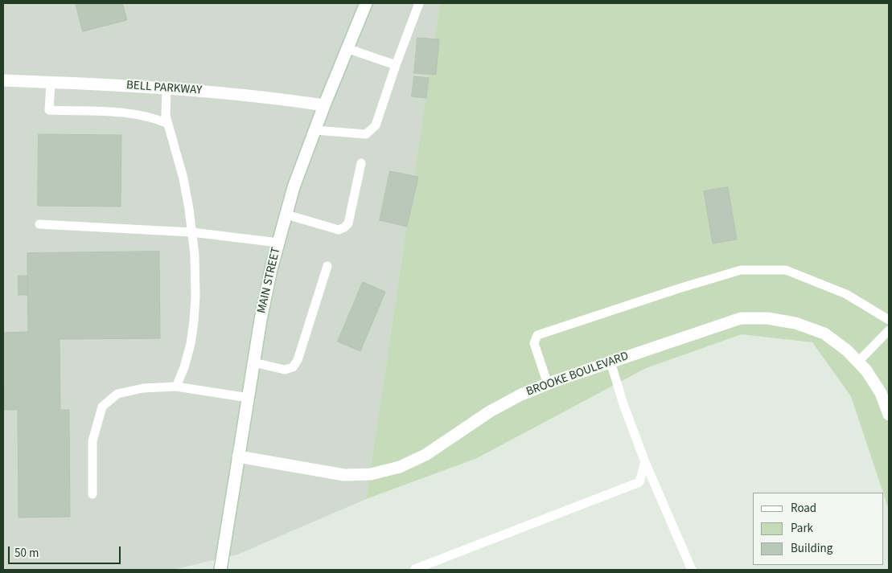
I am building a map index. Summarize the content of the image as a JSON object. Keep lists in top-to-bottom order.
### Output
{
  "streets": {
    "street": ["BELL PARKWAY", "MAIN STREET", "BROOKE BOULEVARD"]
  },
  "crossings": [
    ["BELL PARKWAY", "MAIN STREET"],
    ["MAIN STREET", "BROOKE BOULEVARD"]
  ],
  "legend": ["Road", "Park", "Building"],
  "scale_bar": "50 m"
}
